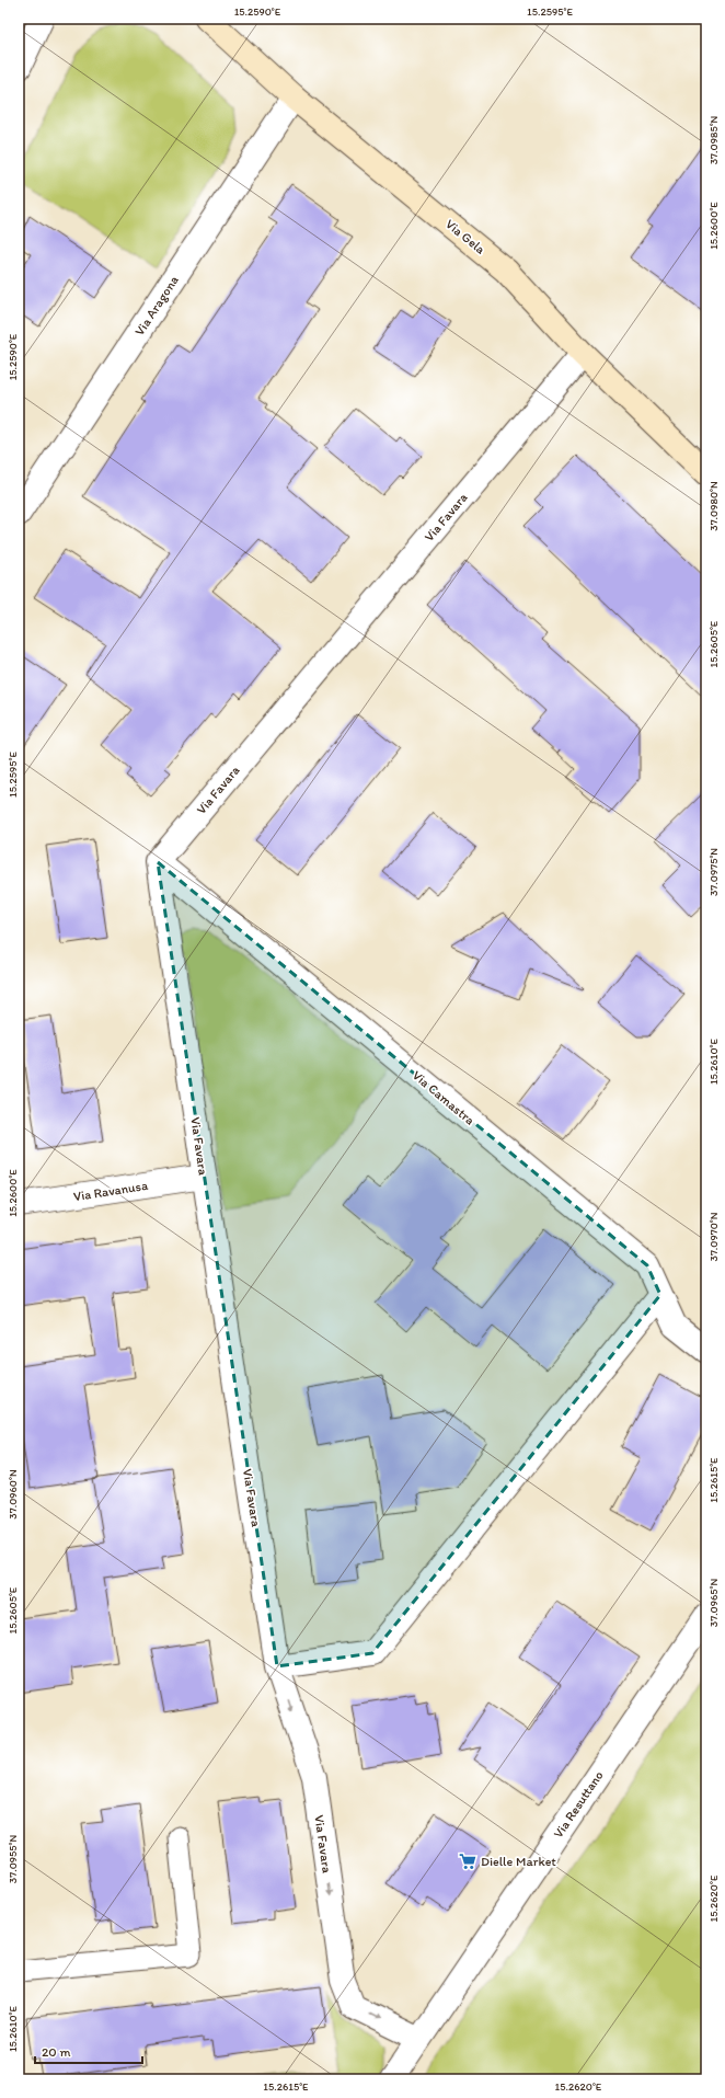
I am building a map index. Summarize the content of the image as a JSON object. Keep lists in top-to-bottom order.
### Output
{
  "streets": {
    "street": [
      "Via Gela",
      "Via Aragona",
      "Via Favara",
      "Via Camastra",
      "Via Ravanusa",
      "Via Resuttano"
    ]
  },
  "crossings": [
    ["Via Gela", "Via Aragona"],
    ["Via Gela", "Via Favara"],
    ["Via Favara", "Via Camastra"],
    ["Via Favara", "Via Ravanusa"],
    ["Via Favara", "Via Resuttano"]
  ],
  "places": {
    "supermarket": ["Dielle Market"]
  },
  "scale_bar": "20 m",
  "coordinates": [
    "15.2590°E",
    "15.2595°E",
    "37.0985°N",
    "15.2600°E",
    "37.0980°N",
    "15.2605°E",
    "37.0975°N",
    "15.2610°E",
    "37.0970°N",
    "15.2615°E",
    "37.0960°N",
    "37.0965°N",
    "37.0955°N",
    "15.2620°E"
  ]
}
